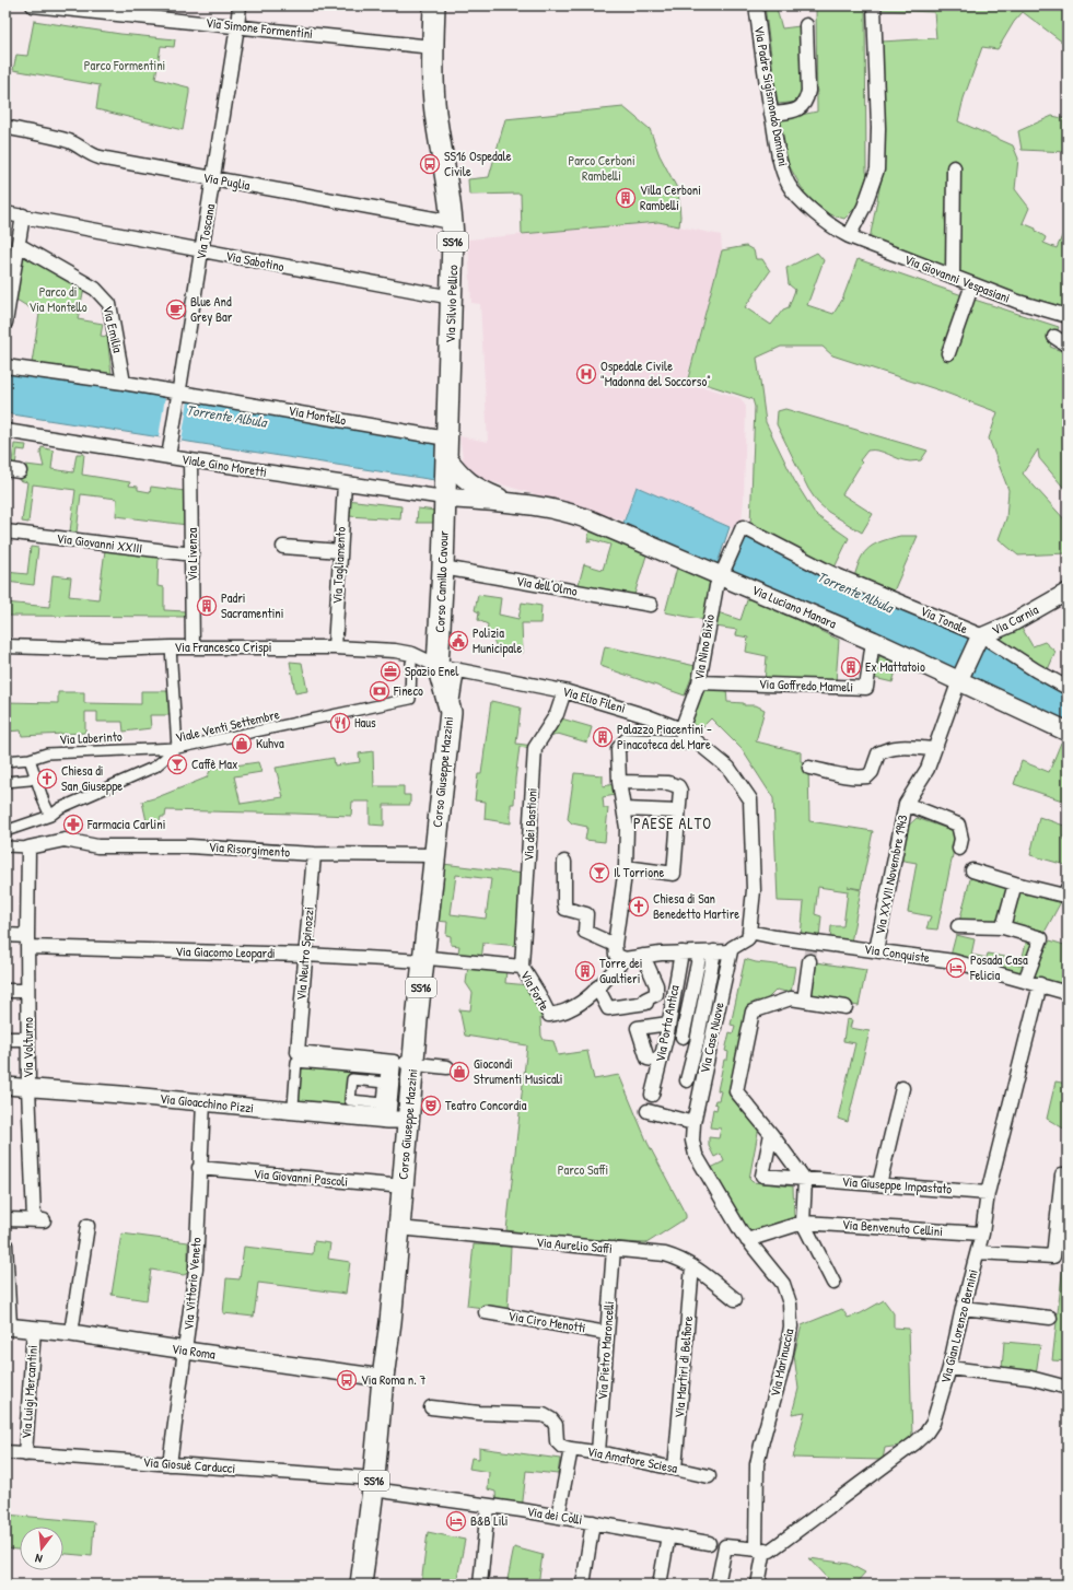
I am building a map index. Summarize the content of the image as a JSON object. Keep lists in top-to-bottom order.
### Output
{
  "streets": {
    "main road": [
      "SS16",
      "Via Silvio Pellico",
      "Corso Camillo Cavour",
      "Via Luciano Manara",
      "Corso Giuseppe Mazzini"
    ],
    "street": [
      "Via Simone Formentini",
      "Via Padre Sigismondo Damiani",
      "Via Puglia",
      "Via Toscana",
      "Via Sabotino",
      "Via Giovanni Vespasiani",
      "Via Emilia",
      "Via Montello",
      "Viale Gino Moretti",
      "Via Giovanni XXIII",
      "Via Livenza",
      "Via Tagliamento",
      "Via dell'Olmo",
      "Via Tonale",
      "Via Carnia",
      "Via Francesco Crispi",
      "Via Nino Bixio",
      "Via Goffredo Mameli",
      "Via Elio Fileni",
      "Viale Venti Settembre",
      "Via Laberinto",
      "Via dei Bastioni",
      "Via Risorgimento",
      "Via XXVII Novembre 1943",
      "Via Giacomo Leopardi",
      "Via Neutro Spinozzi",
      "Via Conquiste",
      "Via Forte",
      "Via Porta Antica",
      "Via Case Nuove",
      "Via Volturno",
      "Via Gioacchino Pizzi",
      "Via Giovanni Pascoli",
      "Via Giuseppe Impastato",
      "Via Benvenuto Cellini",
      "Via Aurelio Saffi",
      "Via Vittorio Veneto",
      "Via Ciro Menotti",
      "Via Gian Lorenzo Bernini",
      "Via Pietro Maroncelli",
      "Via Roma",
      "Via Marinuccia",
      "Via Martiri di Belfiore",
      "Via Luigi Mercantini",
      "Via Amatore Sciesa",
      "Via Giosuè Carducci",
      "Via dei Colli"
    ]
  },
  "crossings": [
    ["Via Simone Formentini", "Via Toscana"],
    ["Via Simone Formentini", "Via Silvio Pellico"],
    ["Via Padre Sigismondo Damiani", "Via Giovanni Vespasiani"],
    ["Via Puglia", "Via Toscana"],
    ["Via Puglia", "Via Silvio Pellico"],
    ["Via Toscana", "Via Sabotino"],
    ["Via Toscana", "Via Montello"],
    ["Via Toscana", "Viale Gino Moretti"],
    ["Via Sabotino", "Via Silvio Pellico"],
    ["Via Silvio Pellico", "Via Montello"],
    ["Via Silvio Pellico", "Viale Gino Moretti"],
    ["Via Silvio Pellico", "Corso Camillo Cavour"],
    ["Via Silvio Pellico", "Via Luciano Manara"],
    ["Via Emilia", "Via Montello"],
    ["Via Montello", "Via Luciano Manara"],
    ["Viale Gino Moretti", "Via Livenza"],
    ["Viale Gino Moretti", "Via Tagliamento"],
    ["Viale Gino Moretti", "Corso Camillo Cavour"],
    ["Viale Gino Moretti", "Via Luciano Manara"],
    ["Via Giovanni XXIII", "Via Livenza"],
    ["Via Livenza", "Via Francesco Crispi"],
    ["Via Tagliamento", "Via Francesco Crispi"],
    ["Corso Camillo Cavour", "Via dell'Olmo"],
    ["Corso Camillo Cavour", "Via Luciano Manara"],
    ["Corso Camillo Cavour", "Via Francesco Crispi"],
    ["Corso Camillo Cavour", "Via Elio Fileni"],
    ["Corso Camillo Cavour", "Corso Giuseppe Mazzini"],
    ["Via Luciano Manara", "Via Carnia"],
    ["Via Luciano Manara", "Via Nino Bixio"],
    ["Via Luciano Manara", "Via Goffredo Mameli"],
    ["Via Luciano Manara", "Via XXVII Novembre 1943"],
    ["Via Tonale", "Via Carnia"],
    ["Via Tonale", "Via Nino Bixio"],
    ["Via Carnia", "Via XXVII Novembre 1943"],
    ["Via Francesco Crispi", "Via Elio Fileni"],
    ["Via Francesco Crispi", "Corso Giuseppe Mazzini"],
    ["Via Nino Bixio", "Via Goffredo Mameli"],
    ["Via Nino Bixio", "Via Elio Fileni"],
    ["Via Elio Fileni", "Corso Giuseppe Mazzini"],
    ["Via Elio Fileni", "Via dei Bastioni"],
    ["Via Elio Fileni", "Via Conquiste"],
    ["Viale Venti Settembre", "Via Laberinto"],
    ["Corso Giuseppe Mazzini", "Via Risorgimento"],
    ["Corso Giuseppe Mazzini", "Via Giacomo Leopardi"],
    ["Corso Giuseppe Mazzini", "Via Neutro Spinozzi"],
    ["Corso Giuseppe Mazzini", "Via Forte"],
    ["Corso Giuseppe Mazzini", "Via Gioacchino Pizzi"],
    ["Corso Giuseppe Mazzini", "Via Giovanni Pascoli"],
    ["Corso Giuseppe Mazzini", "Via Aurelio Saffi"],
    ["Corso Giuseppe Mazzini", "Via Roma"],
    ["Corso Giuseppe Mazzini", "Via Giosuè Carducci"],
    ["Corso Giuseppe Mazzini", "Via dei Colli"],
    ["Via dei Bastioni", "Via Forte"],
    ["Via Risorgimento", "Via Neutro Spinozzi"],
    ["Via Risorgimento", "Via Volturno"],
    ["Via XXVII Novembre 1943", "Via Conquiste"],
    ["Via Giacomo Leopardi", "Via Neutro Spinozzi"],
    ["Via Giacomo Leopardi", "Via Forte"],
    ["Via Giacomo Leopardi", "Via Volturno"],
    ["Via Conquiste", "Via Gian Lorenzo Bernini"],
    ["Via Case Nuove", "Via Marinuccia"],
    ["Via Volturno", "Via Gioacchino Pizzi"],
    ["Via Gioacchino Pizzi", "Via Vittorio Veneto"],
    ["Via Giovanni Pascoli", "Via Vittorio Veneto"],
    ["Via Giuseppe Impastato", "Via Gian Lorenzo Bernini"],
    ["Via Benvenuto Cellini", "Via Gian Lorenzo Bernini"],
    ["Via Benvenuto Cellini", "Via Marinuccia"],
    ["Via Aurelio Saffi", "Via Pietro Maroncelli"],
    ["Via Aurelio Saffi", "Via Martiri di Belfiore"],
    ["Via Vittorio Veneto", "Via Roma"],
    ["Via Vittorio Veneto", "Via Giosuè Carducci"],
    ["Via Ciro Menotti", "Via Pietro Maroncelli"],
    ["Via Gian Lorenzo Bernini", "Via Marinuccia"],
    ["Via Pietro Maroncelli", "Via Amatore Sciesa"],
    ["Via Roma", "Via Luigi Mercantini"],
    ["Via Martiri di Belfiore", "Via Amatore Sciesa"],
    ["Via Luigi Mercantini", "Via Giosuè Carducci"],
    ["Via Amatore Sciesa", "Via dei Colli"],
    ["Via Giosuè Carducci", "Via dei Colli"]
  ],
  "districts": ["PAESE ALTO"],
  "water": ["Torrente Albula"],
  "parks": [
    "Parco Formentini",
    "Parco Cerboni Rambelli",
    "Parco di Via Montello",
    "Parco Saffi"
  ],
  "places": {
    "bus stop": ["SS16 Ospedale Civile", "Via Roma n. 7"],
    "building": [
      "Villa Cerboni Rambelli",
      "Padri Sacramentini",
      "Ex Mattatoio",
      "Palazzo Piacentini - Pinacoteca del Mare",
      "Torre dei Gualtieri"
    ],
    "cafe": ["Blue And Grey Bar"],
    "hospital": ["Ospedale Civile \"Madonna del Soccorso\""],
    "public building": ["Polizia Municipale"],
    "office": ["Spazio Enel"],
    "bank": ["Fineco"],
    "restaurant": ["Haus"],
    "shop": ["Kuhva", "Giocondi Strumenti Musicali"],
    "bar": ["Caffè Max", "Il Torrione"],
    "church": ["Chiesa di San Giuseppe", "Chiesa di San Benedetto Martire"],
    "pharmacy": ["Farmacia Carlini"],
    "hotel": ["Posada Casa Felicia", "B&B Lili"],
    "theatre": ["Teatro Concordia"]
  },
  "north": "bottom"
}
